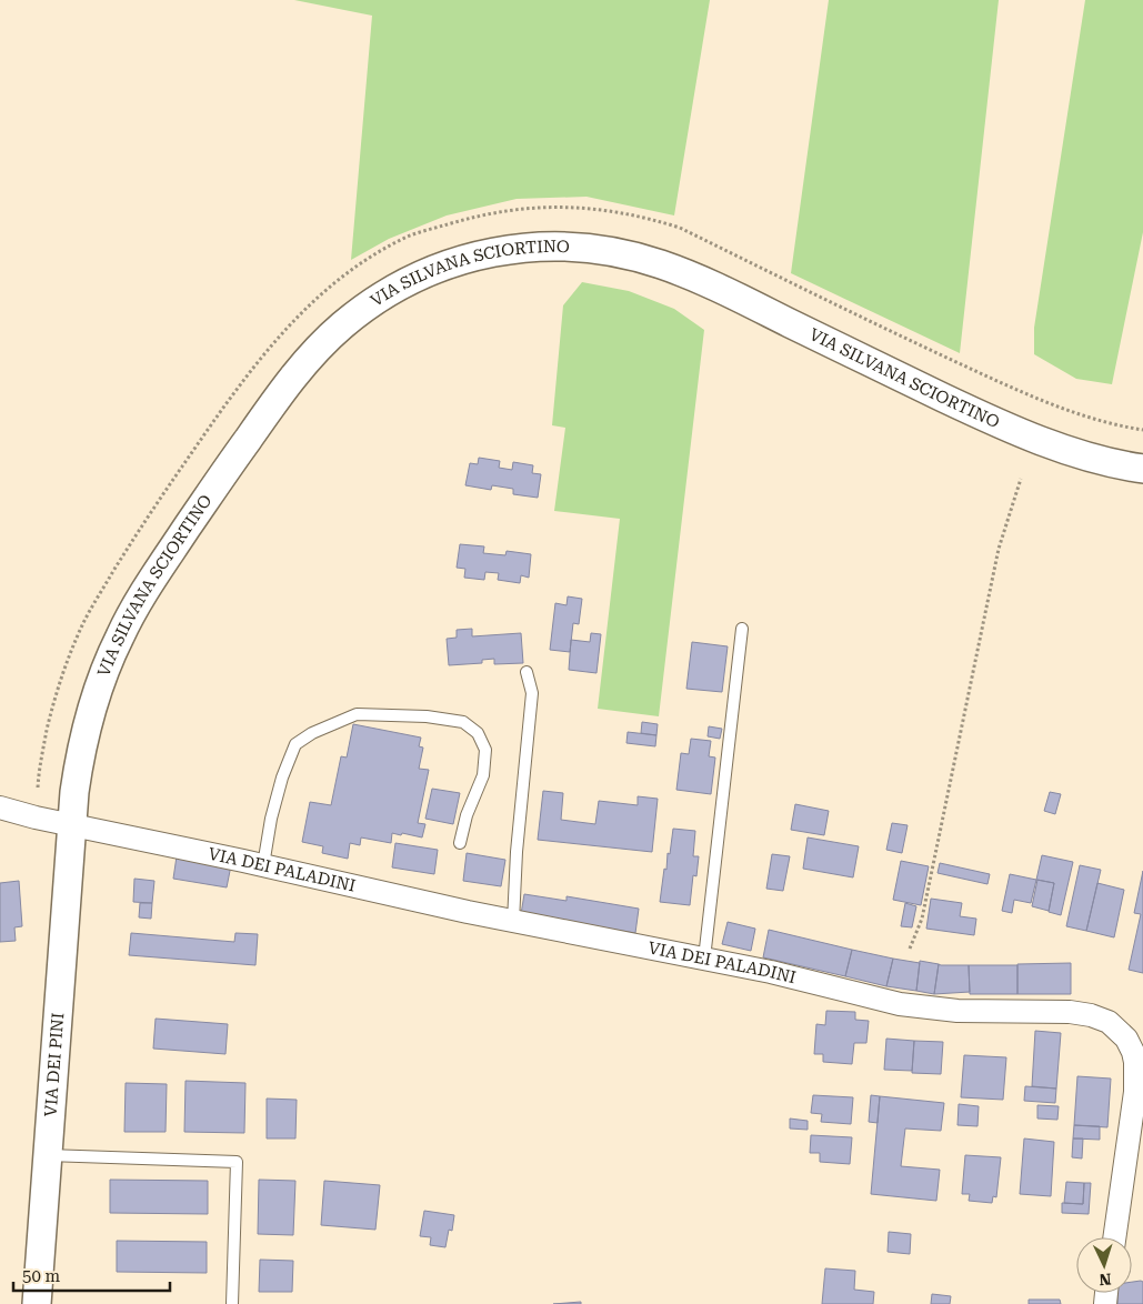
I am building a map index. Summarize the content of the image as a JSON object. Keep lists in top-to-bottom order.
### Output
{
  "streets": {
    "street": ["VIA SILVANA SCIORTINO", "VIA DEI PALADINI", "VIA DEI PINI"]
  },
  "crossings": [
    ["VIA SILVANA SCIORTINO", "VIA DEI PALADINI"],
    ["VIA SILVANA SCIORTINO", "VIA DEI PINI"],
    ["VIA DEI PALADINI", "VIA DEI PINI"]
  ],
  "scale_bar": "50 m",
  "north": "bottom"
}
